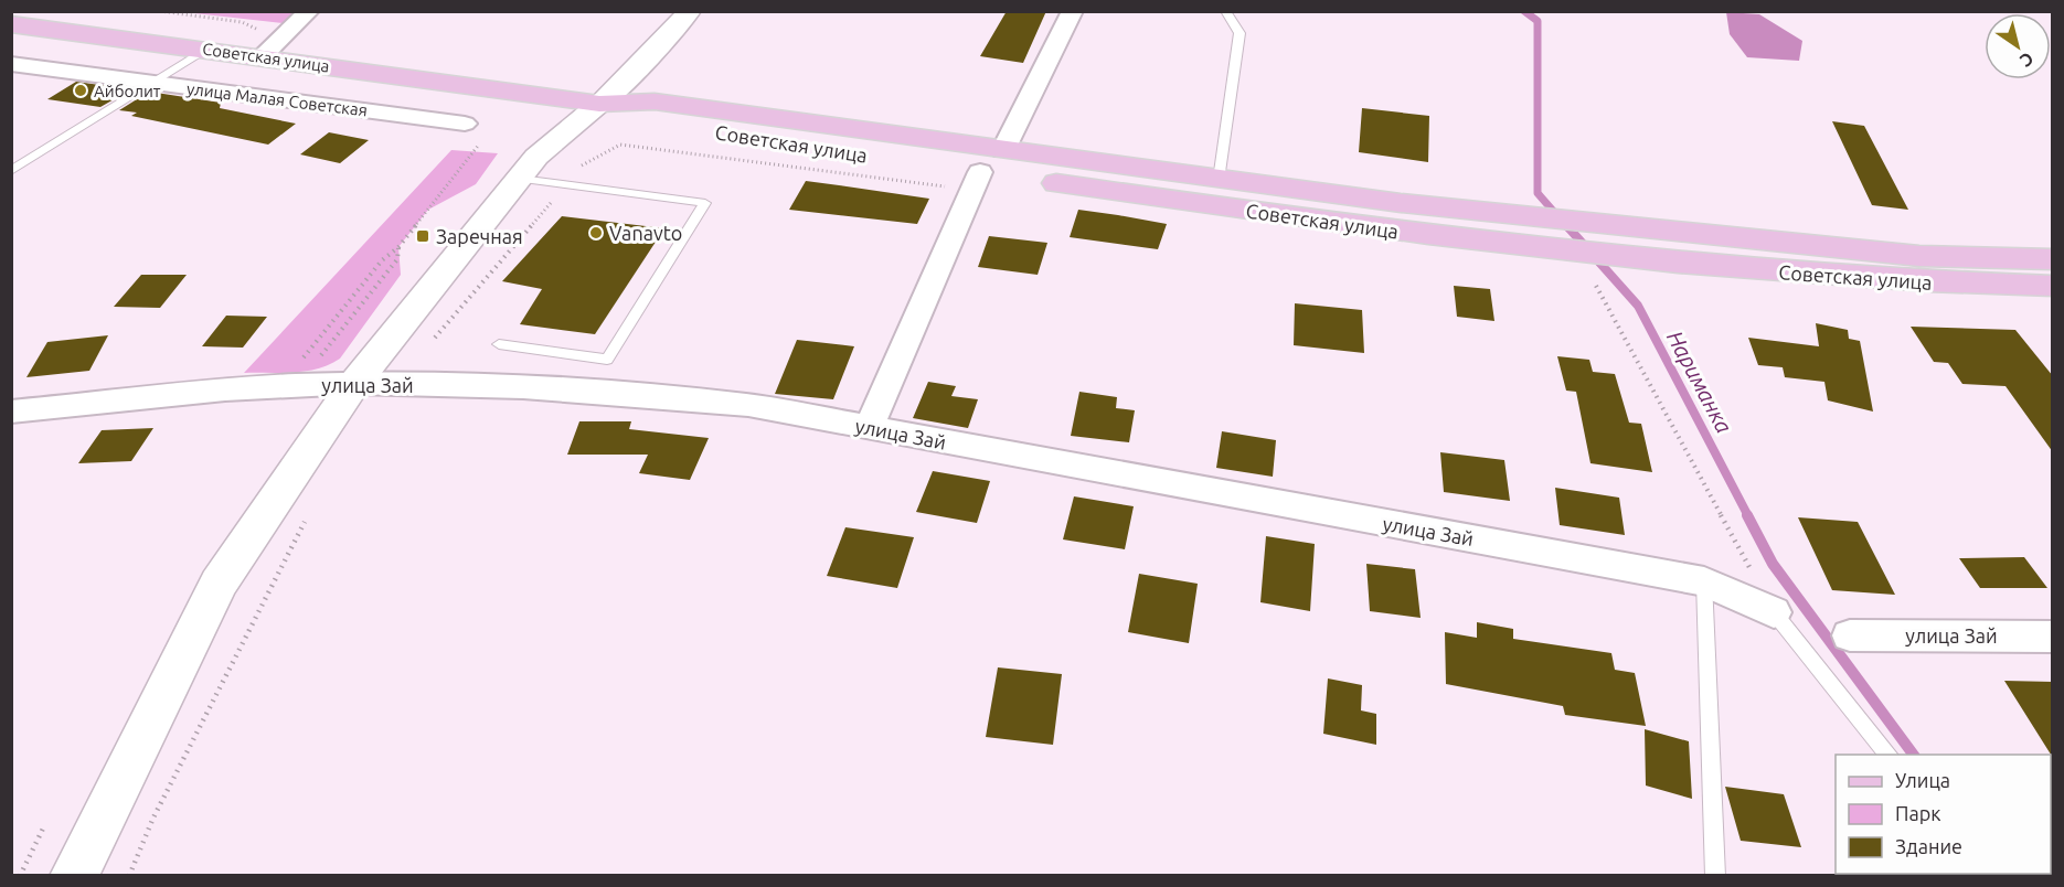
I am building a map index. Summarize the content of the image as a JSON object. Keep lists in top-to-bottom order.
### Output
{
  "streets": {
    "main road": ["Советская улица"],
    "street": ["улица Малая Советская", "улица Зай"]
  },
  "water": ["Нариманка"],
  "places": {
    "other": ["Айболит", "Vanavto"],
    "transit": ["Заречная"]
  },
  "legend": ["Улица", "Парк", "Здание"],
  "north": "bottom right"
}
